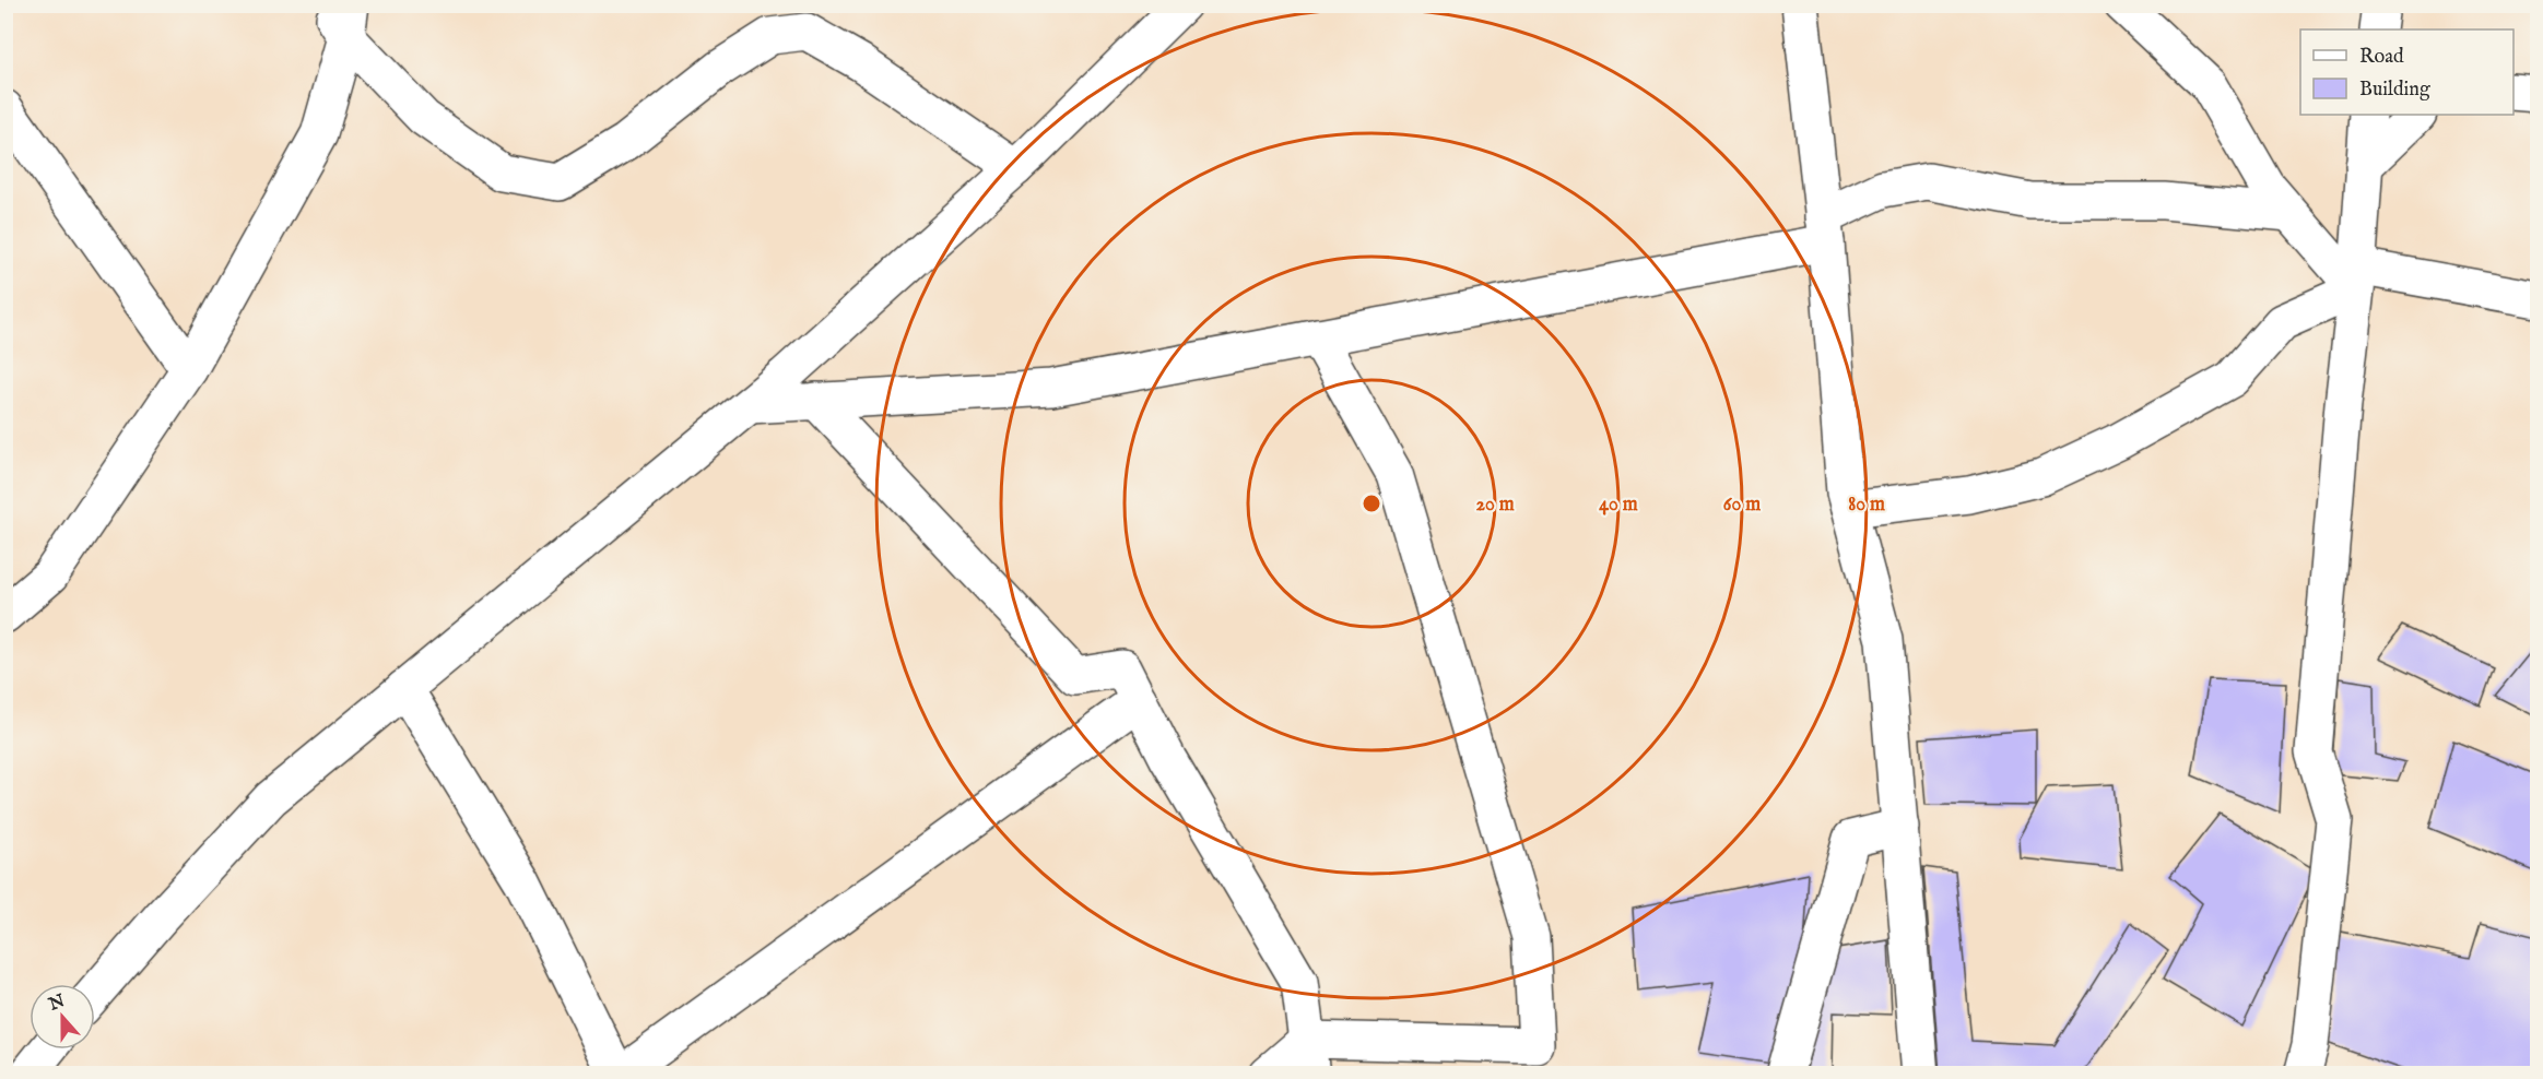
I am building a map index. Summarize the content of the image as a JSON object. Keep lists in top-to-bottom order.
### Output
{
  "legend": ["Road", "Building"],
  "north": "top",
  "rings": [
    "20 m",
    "40 m",
    "60 m",
    "80 m"
  ]
}
